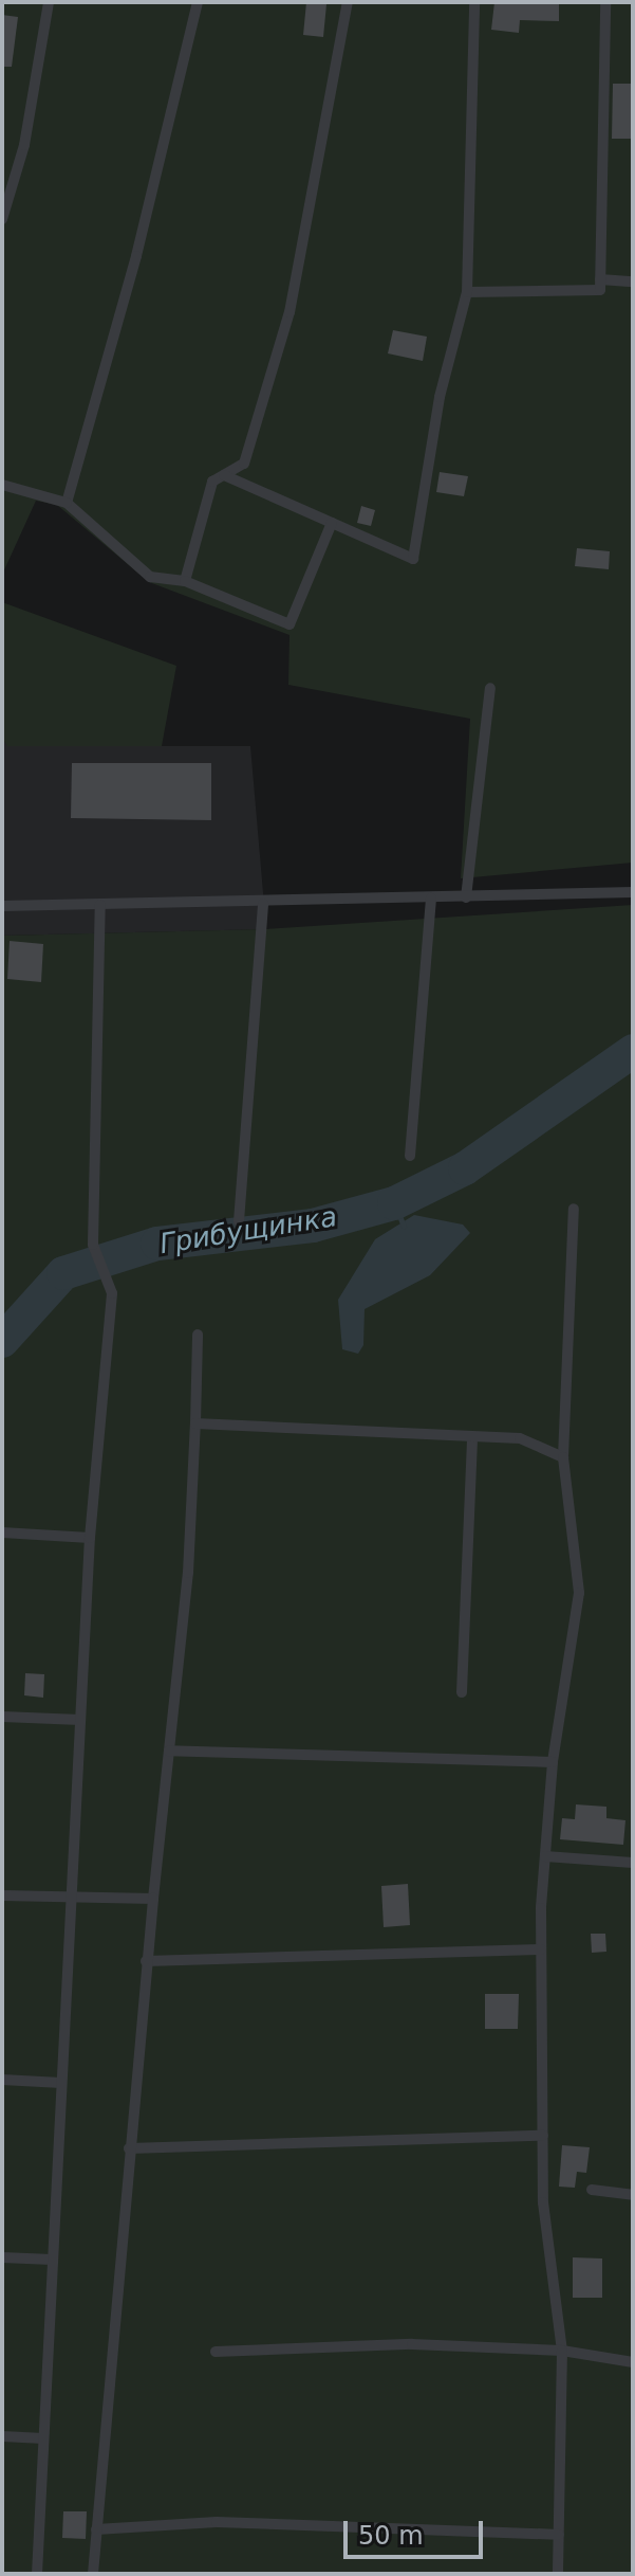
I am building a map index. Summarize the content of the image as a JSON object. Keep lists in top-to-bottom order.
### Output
{
  "water": ["Грибущинка"],
  "scale_bar": "50 m"
}
